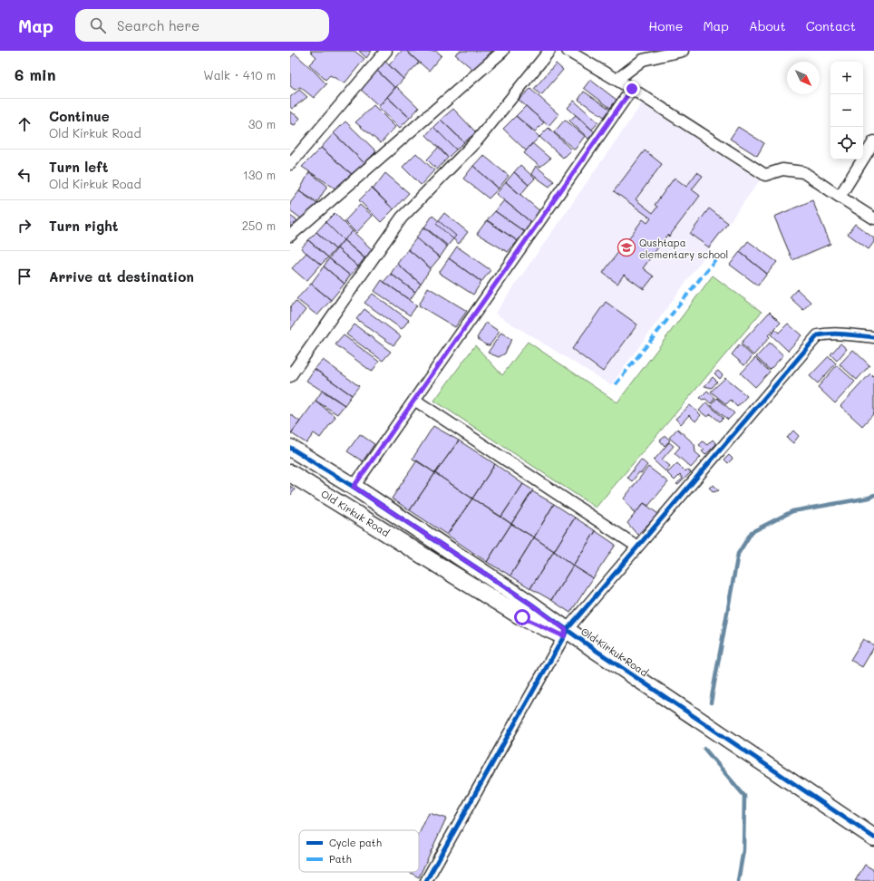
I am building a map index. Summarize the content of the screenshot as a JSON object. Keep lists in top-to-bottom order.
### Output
{
  "streets": {
    "street": ["Old Kirkuk Road"]
  },
  "places": {
    "school or university": ["Qushtapa elementary school"]
  },
  "legend": ["Cycle path", "Path"],
  "north": "bottom right",
  "page": {
    "header": "Map",
    "search": "Search here",
    "nav": [
      "Home",
      "Map",
      "About",
      "Contact"
    ],
    "heading": ["6 min", "Walk · 410 m"],
    "map_buttons": ["+", "−"],
    "list": [
      ["Continue", "Old Kirkuk Road", "30 m"],
      ["Turn left", "Old Kirkuk Road", "130 m"],
      ["Turn right", "250 m"],
      "Arrive at destination"
    ]
  }
}
